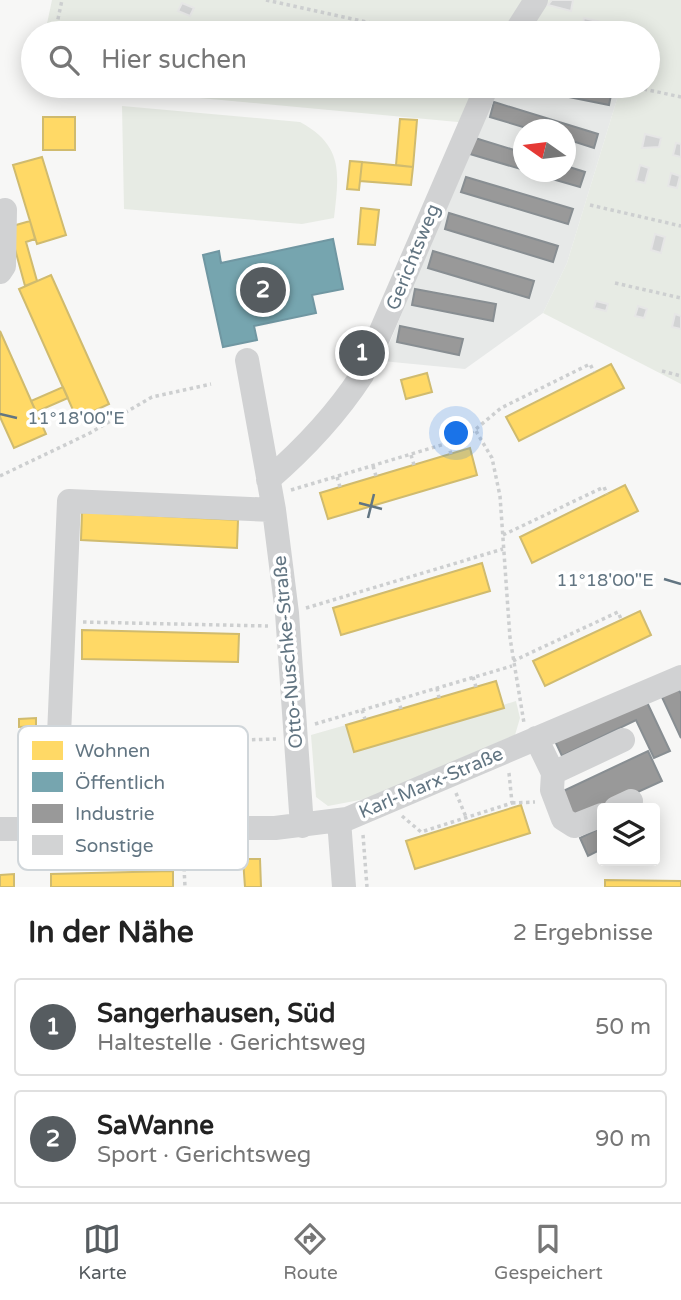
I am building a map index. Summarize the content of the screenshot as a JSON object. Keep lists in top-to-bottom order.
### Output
{
  "streets": {
    "street": ["Gerichtsweg", "Otto-Nuschke-Straße", "Karl-Marx-Straße"]
  },
  "crossings": [
    ["Gerichtsweg", "Otto-Nuschke-Straße"],
    ["Otto-Nuschke-Straße", "Karl-Marx-Straße"]
  ],
  "legend": [
    "Wohnen",
    "Öffentlich",
    "Industrie",
    "Sonstige"
  ],
  "north": "left",
  "page": {
    "search": "Hier suchen",
    "pins": ["2", "1"],
    "heading": ["In der Nähe", "2 Ergebnisse"],
    "list": [
      {
        "mark": "1",
        "name": "Sangerhausen, Süd",
        "note": "Haltestelle · Gerichtsweg",
        "value": "50 m"
      },
      {
        "mark": "2",
        "name": "SaWanne",
        "note": "Sport · Gerichtsweg",
        "value": "90 m"
      }
    ],
    "nav": ["Karte", "Route", "Gespeichert"]
  },
  "coordinates": ["11°18'00\"E"]
}
